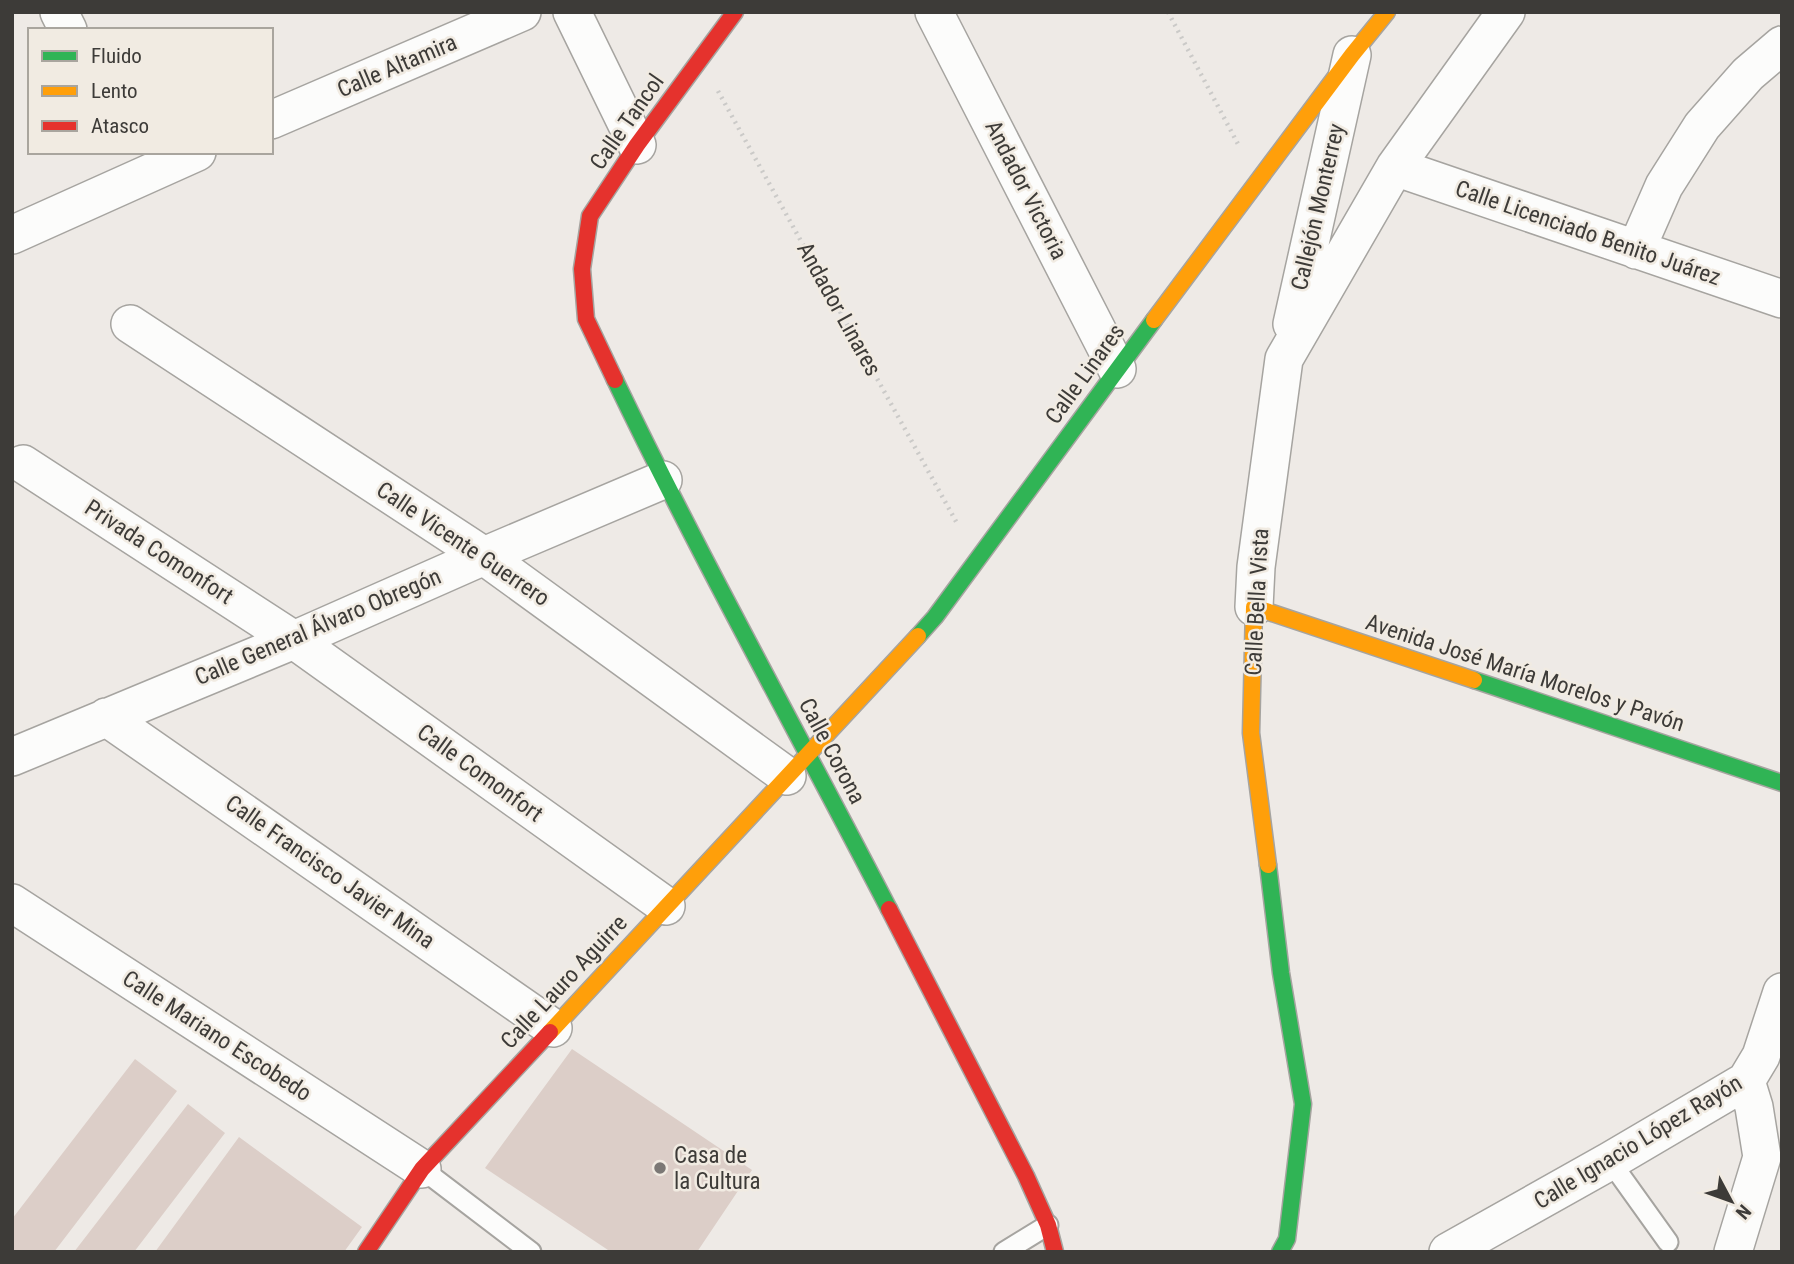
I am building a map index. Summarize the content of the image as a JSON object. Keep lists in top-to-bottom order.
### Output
{
  "streets": {
    "street": [
      "Calle Altamira",
      "Calle Tancol",
      "Andador Victoria",
      "Callejón Monterrey",
      "Calle Licenciado Benito Juárez",
      "Calle Linares",
      "Calle Vicente Guerrero",
      "Privada Comonfort",
      "Calle Bella Vista",
      "Calle General Álvaro Obregón",
      "Avenida José María Morelos y Pavón",
      "Calle Corona",
      "Calle Comonfort",
      "Calle Francisco Javier Mina",
      "Calle Lauro Aguirre",
      "Calle Mariano Escobedo",
      "Calle Ignacio López Rayón"
    ],
    "path": ["Andador Linares"]
  },
  "crossings": [
    ["Calle Tancol", "Andador Linares"],
    ["Calle Tancol", "Calle Corona"],
    ["Andador Victoria", "Calle Linares"],
    ["Callejón Monterrey", "Calle Linares"],
    ["Callejón Monterrey", "Calle Bella Vista"],
    ["Calle Licenciado Benito Juárez", "Calle Bella Vista"],
    ["Andador Linares", "Calle Linares"],
    ["Calle Linares", "Calle Vicente Guerrero"],
    ["Calle Linares", "Calle Corona"],
    ["Calle Linares", "Calle Lauro Aguirre"],
    ["Calle Vicente Guerrero", "Calle General Álvaro Obregón"],
    ["Calle Vicente Guerrero", "Calle Corona"],
    ["Calle Vicente Guerrero", "Calle Lauro Aguirre"],
    ["Privada Comonfort", "Calle General Álvaro Obregón"],
    ["Privada Comonfort", "Calle Comonfort"],
    ["Calle Bella Vista", "Avenida José María Morelos y Pavón"],
    ["Calle General Álvaro Obregón", "Calle Corona"],
    ["Calle General Álvaro Obregón", "Calle Comonfort"],
    ["Calle General Álvaro Obregón", "Calle Francisco Javier Mina"],
    ["Calle Corona", "Calle Lauro Aguirre"],
    ["Calle Comonfort", "Calle Lauro Aguirre"],
    ["Calle Francisco Javier Mina", "Calle Lauro Aguirre"],
    ["Calle Lauro Aguirre", "Calle Mariano Escobedo"]
  ],
  "places": ["Casa de la Cultura"],
  "legend": ["Fluido", "Lento", "Atasco"],
  "north": "bottom right"
}
